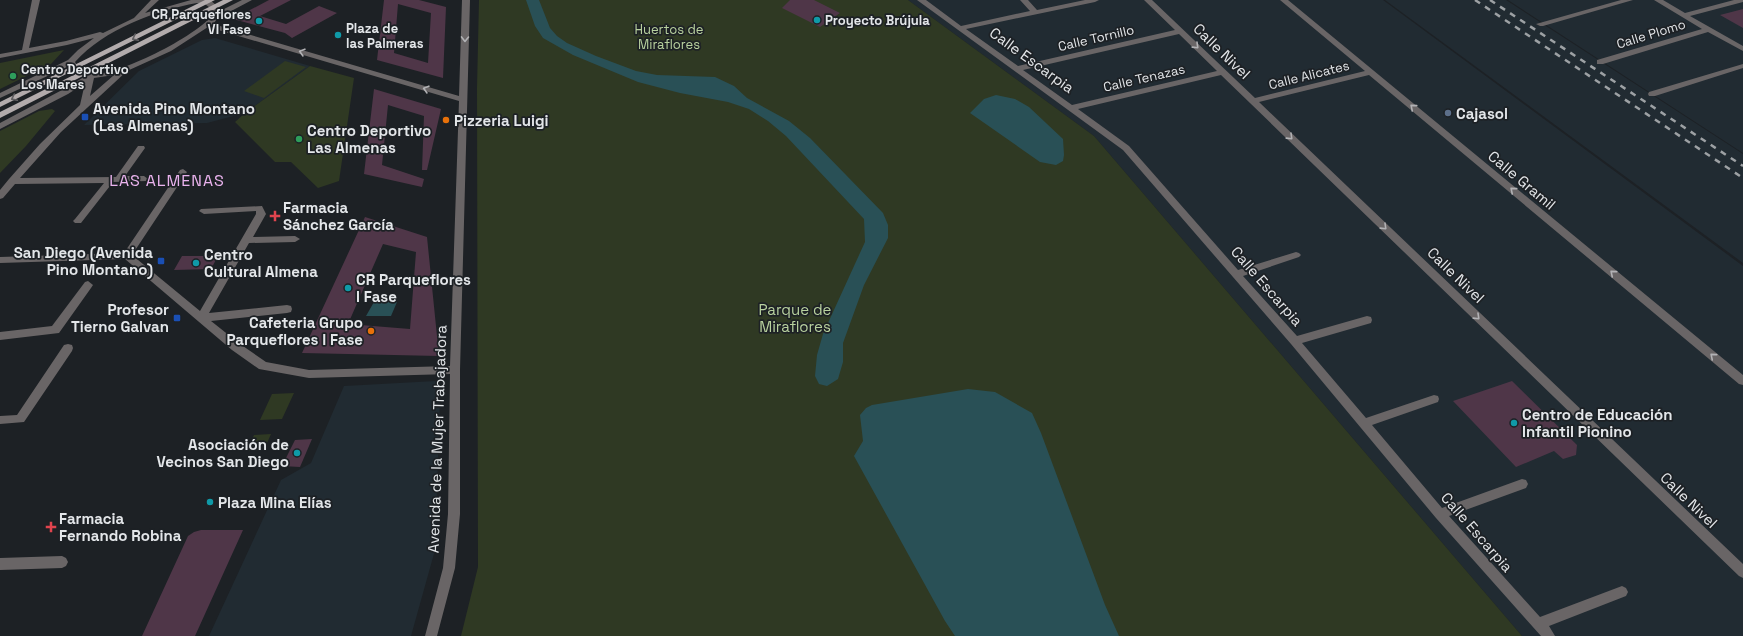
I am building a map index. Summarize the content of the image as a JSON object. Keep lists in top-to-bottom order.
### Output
{
  "streets": {
    "street": [
      "Calle Plomo",
      "Calle Tornillo",
      "Calle Nivel",
      "Calle Escarpia",
      "Calle Alicates",
      "Calle Tenazas",
      "Calle Gramil",
      "Avenida de la Mujer Trabajadora"
    ]
  },
  "crossings": [
    ["Calle Tornillo", "Calle Nivel"],
    ["Calle Tornillo", "Calle Escarpia"],
    ["Calle Nivel", "Calle Alicates"],
    ["Calle Nivel", "Calle Tenazas"],
    ["Calle Escarpia", "Calle Tenazas"],
    ["Calle Alicates", "Calle Gramil"]
  ],
  "one_way": ["Calle Nivel", "Calle Gramil"],
  "districts": ["LAS ALMENAS"],
  "parks": ["Huertos de Miraflores", "Parque de Miraflores"],
  "places": {
    "other": [
      "Proyecto Brújula",
      "CR Parqueflores VI Fase",
      "Plaza de las Palmeras",
      "Centro Deportivo Los Mares",
      "Cajasol",
      "Pizzeria Luigi",
      "Centro Deportivo Las Almenas",
      "Centro Cultural Almena",
      "CR Parqueflores I Fase",
      "Cafeteria Grupo Parqueflores I Fase",
      "Centro de Educación Infantil Pionino",
      "Asociación de Vecinos San Diego",
      "Plaza Mina Elías"
    ],
    "transit": ["Avenida Pino Montano (Las Almenas)", "San Diego (Avenida Pino Montano)", "Profesor Tierno Galvan"],
    "health": ["Farmacia Sánchez García", "Farmacia Fernando Robina"]
  }
}
